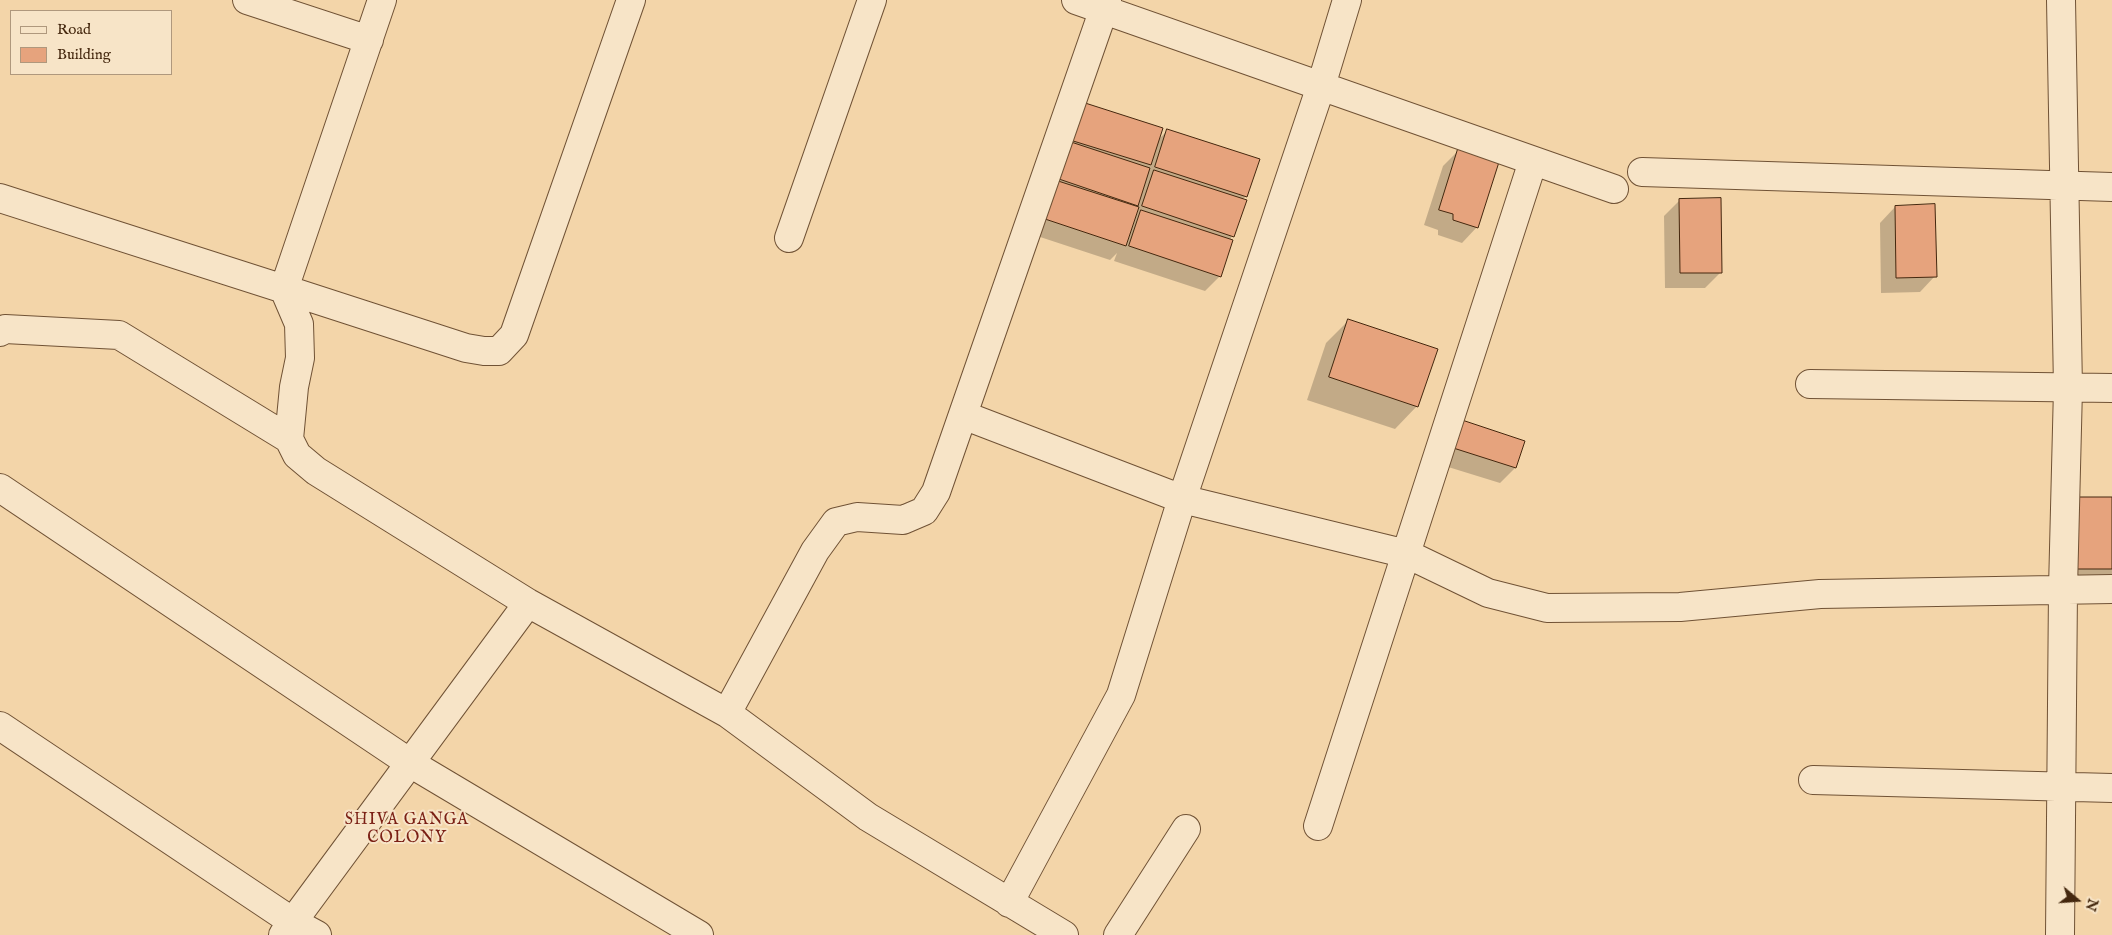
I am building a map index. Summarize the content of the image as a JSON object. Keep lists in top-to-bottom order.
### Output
{
  "districts": ["SHIVA GANGA COLONY"],
  "legend": ["Road", "Building"],
  "north": "right"
}
